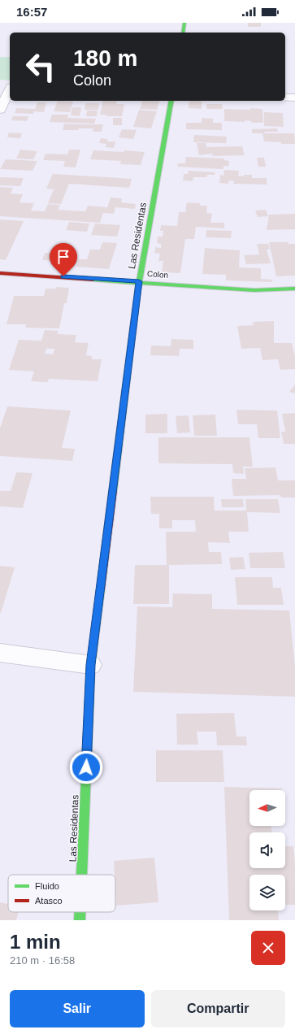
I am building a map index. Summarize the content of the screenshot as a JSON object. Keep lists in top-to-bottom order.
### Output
{
  "streets": {
    "main road": ["Las Residentas", "Colon"]
  },
  "crossings": [
    ["Las Residentas", "Colon"]
  ],
  "legend": ["Fluido", "Atasco"],
  "north": "left",
  "page": {
    "status": "16:57",
    "turn": ["180 m", "Colon"],
    "heading": ["1 min", "210 m · 16:58"],
    "buttons": ["Salir", "Compartir"]
  }
}
